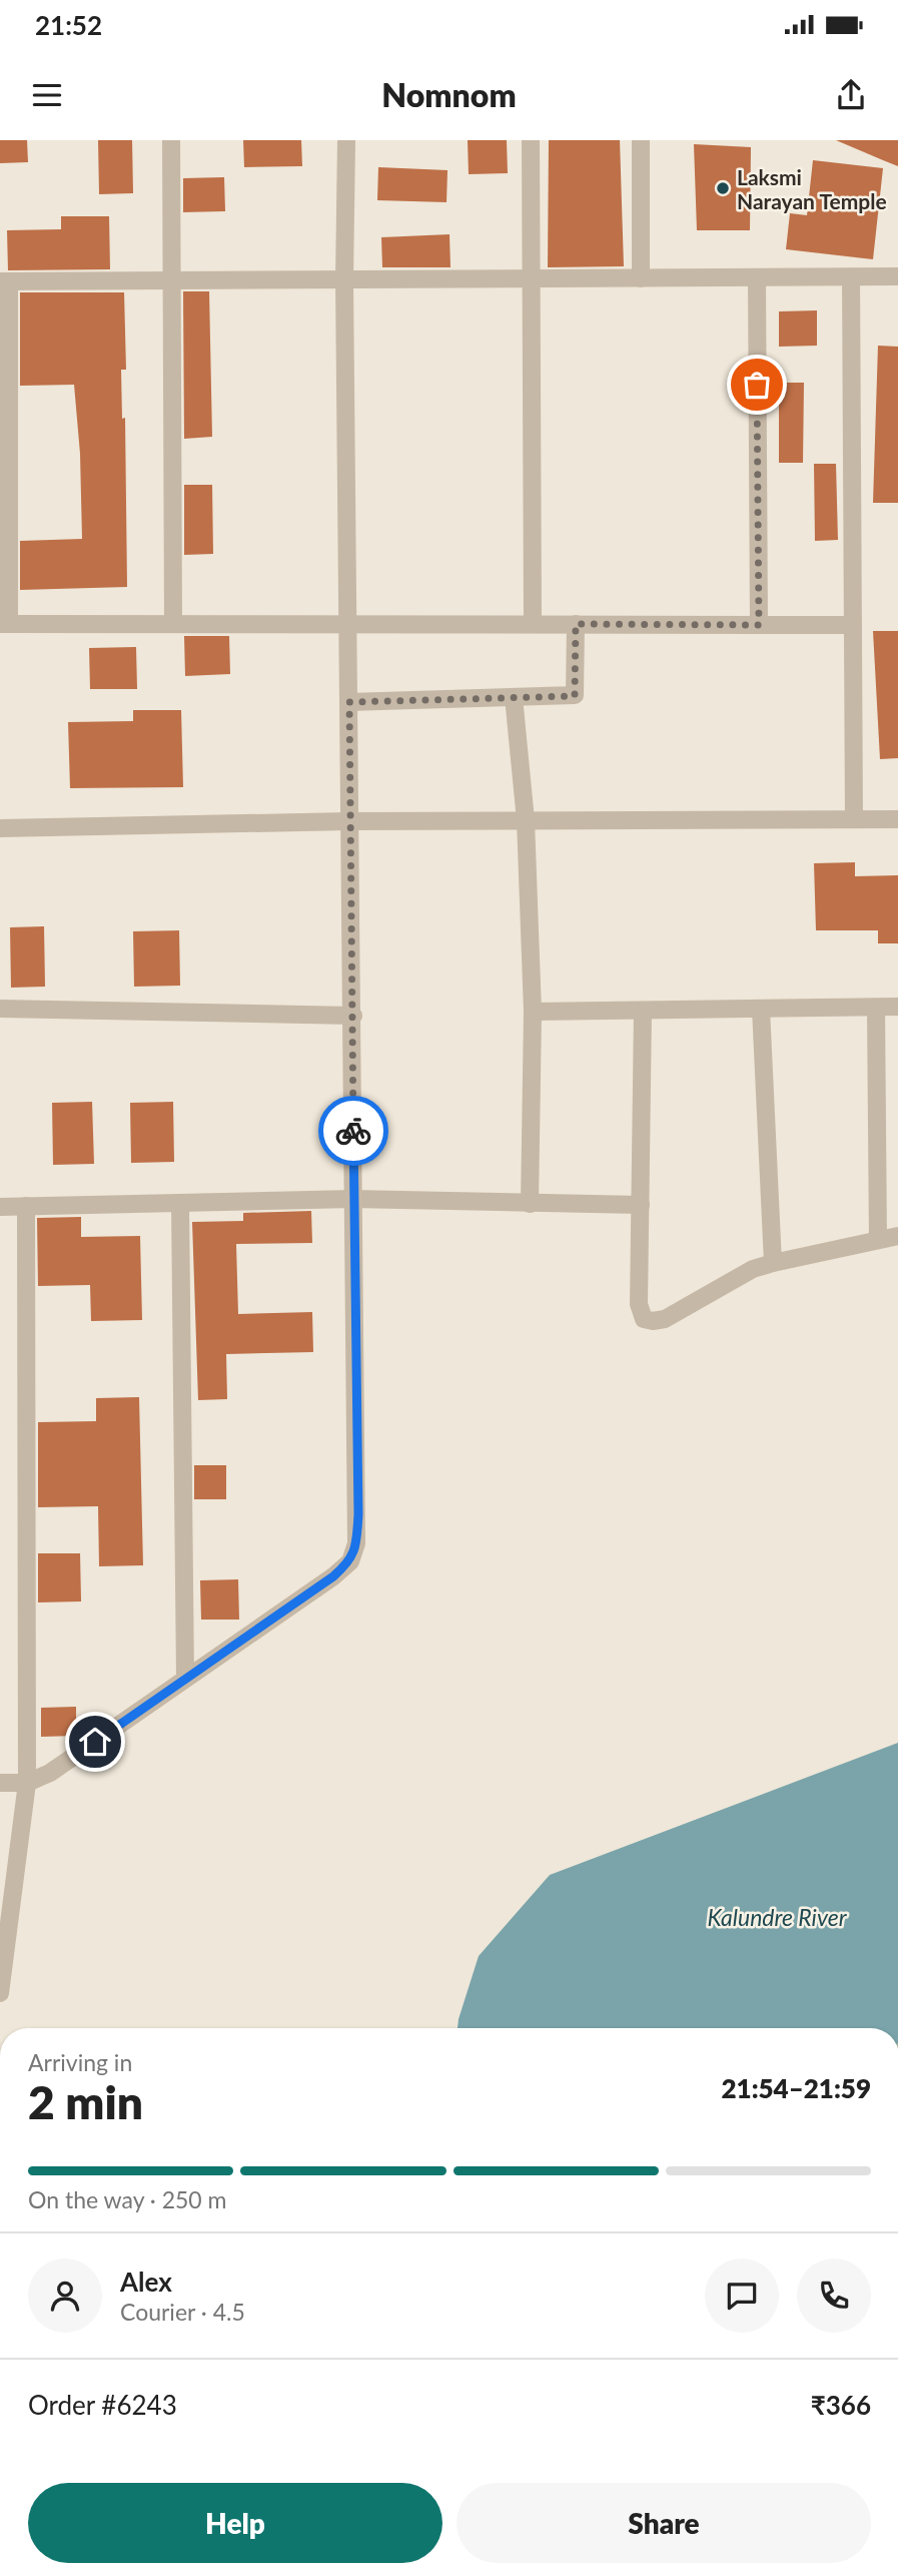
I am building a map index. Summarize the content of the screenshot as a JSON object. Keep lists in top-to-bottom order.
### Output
{
  "water": ["Kalundre River"],
  "places": ["Laksmi Narayan Temple"],
  "page": {
    "status": "21:52",
    "header": "Nomnom",
    "heading": ["2 min", "Arriving in", "21:54–21:59"],
    "panel": [
      "Alex",
      "Courier · 4.5",
      "Order #6243",
      "₹366"
    ],
    "bar": "On the way · 250 m",
    "buttons": ["Help", "Share"]
  }
}
